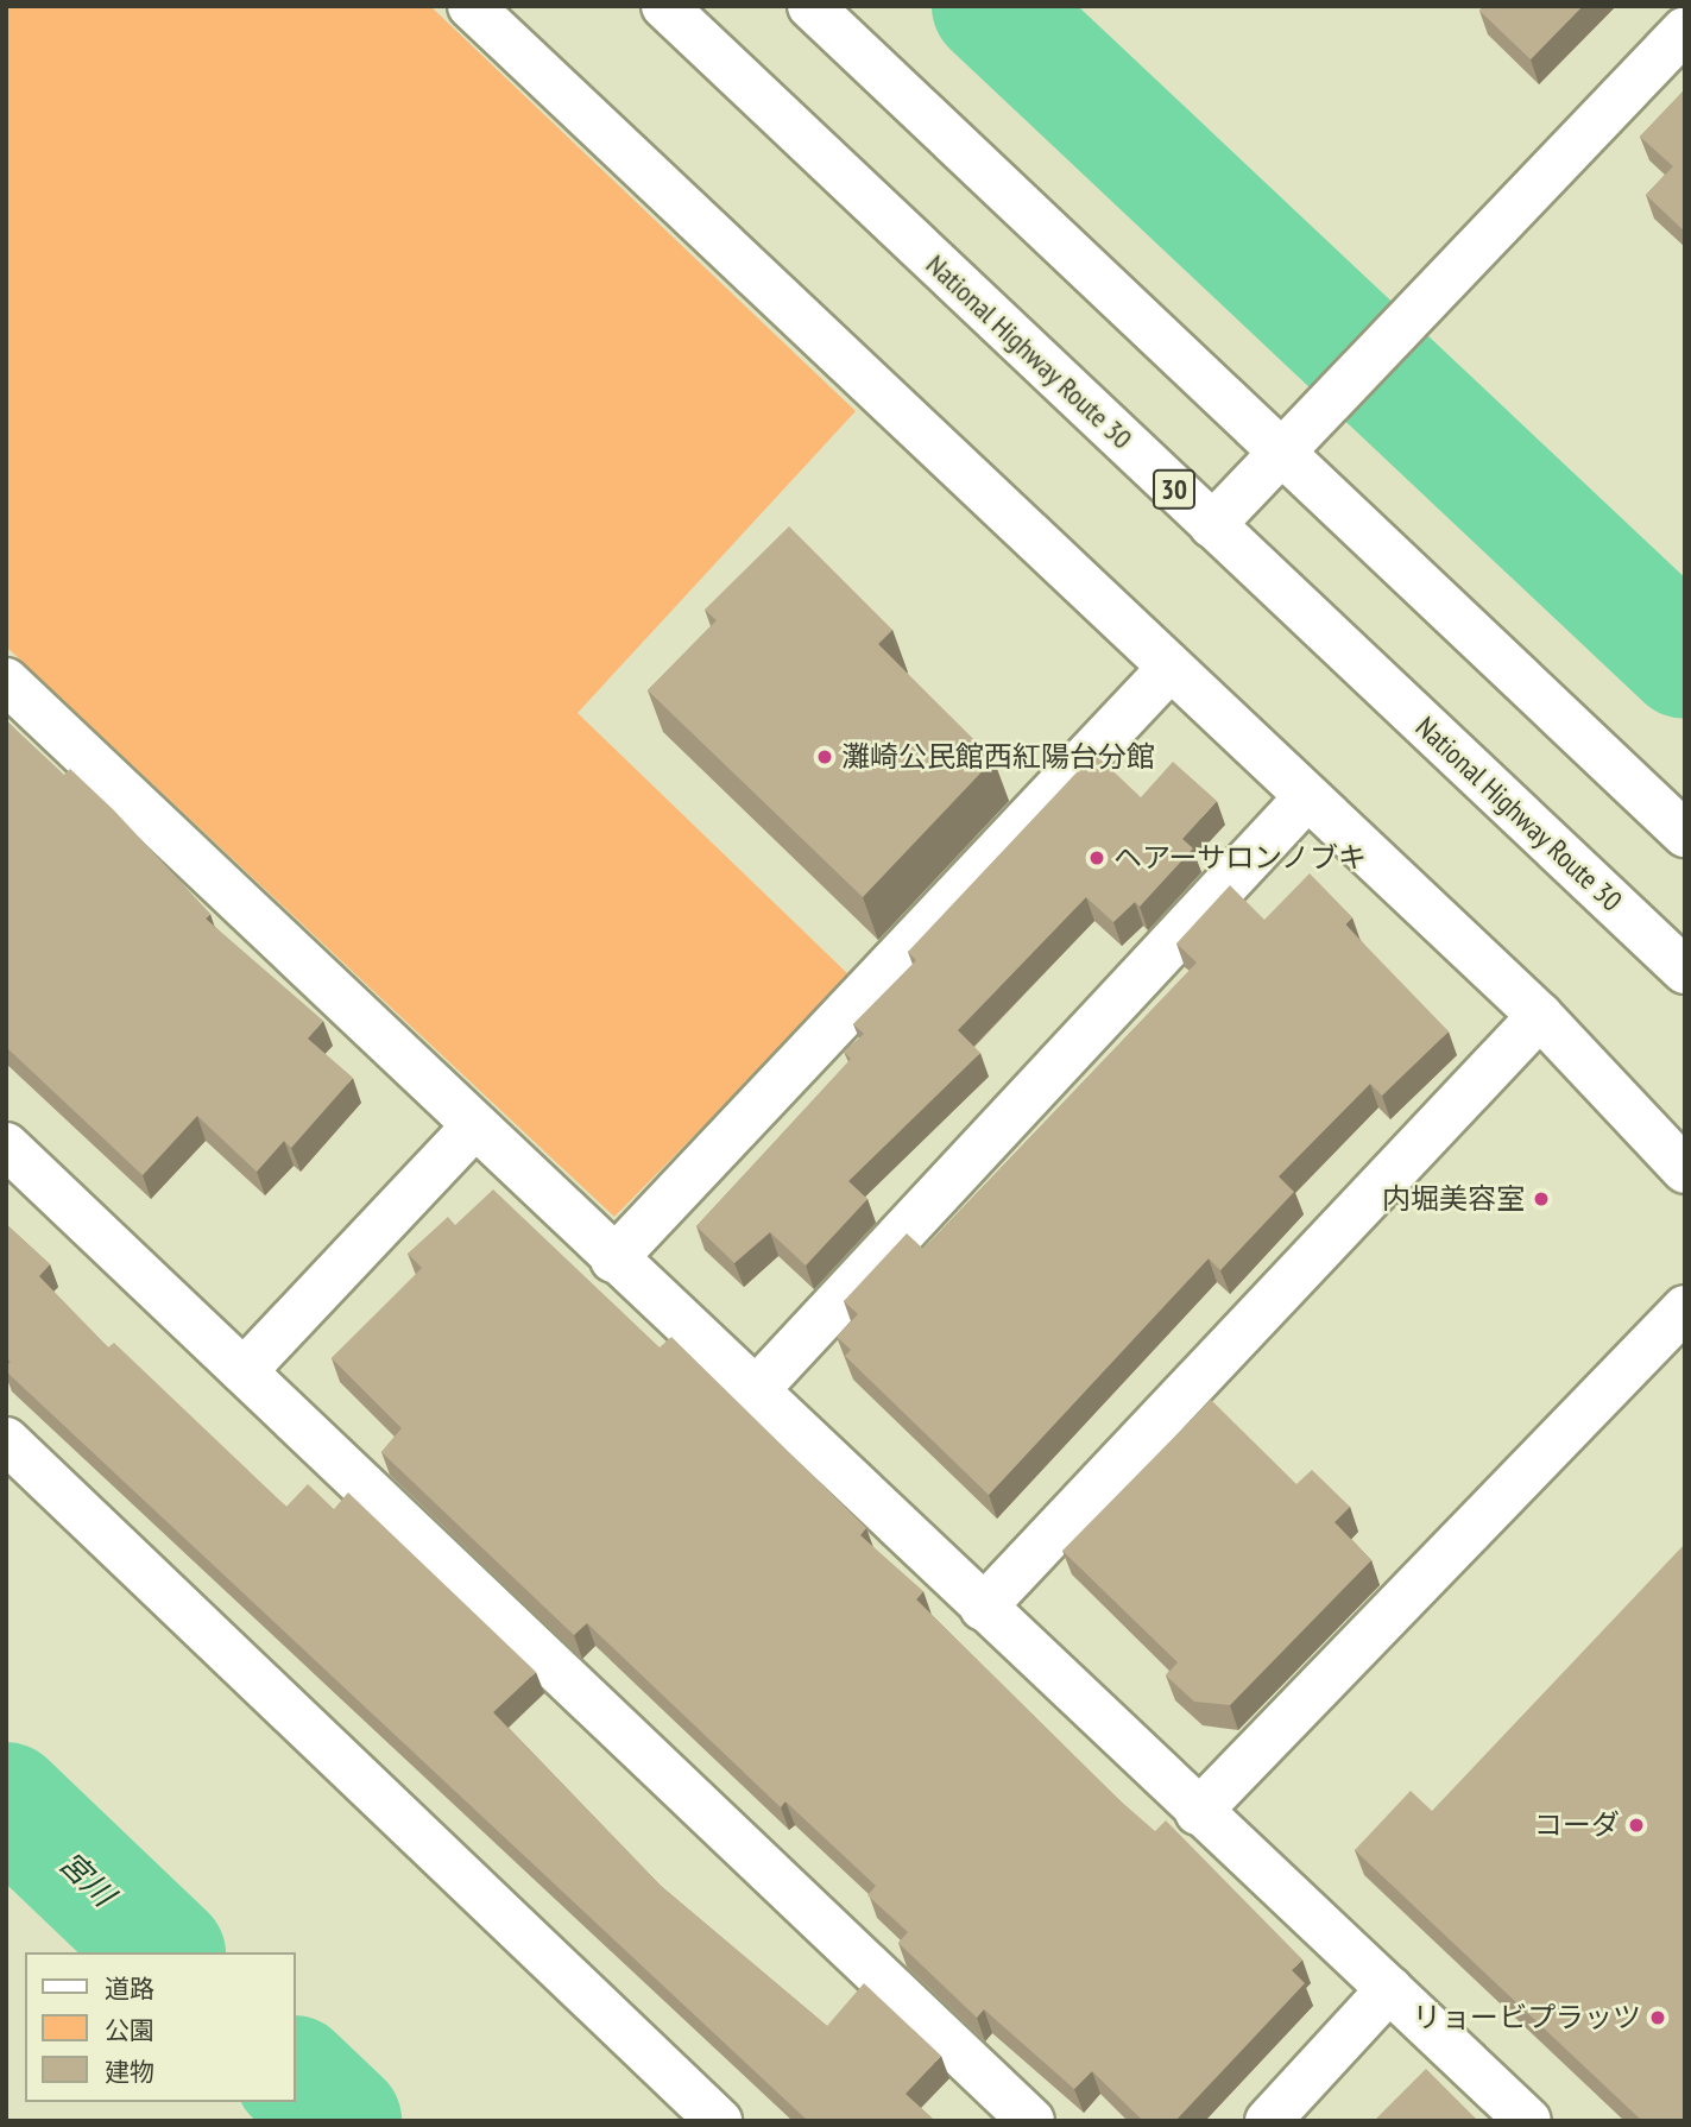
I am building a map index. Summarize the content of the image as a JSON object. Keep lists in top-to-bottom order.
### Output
{
  "streets": {
    "main road": ["National Highway Route 30", "30"]
  },
  "water": ["宮川"],
  "places": [
    "灘崎公民館西紅陽台分館",
    "ヘアーサロンノブキ",
    "内堀美容室",
    "コーダ",
    "リョービプラッツ"
  ],
  "legend": ["道路", "公園", "建物"]
}
